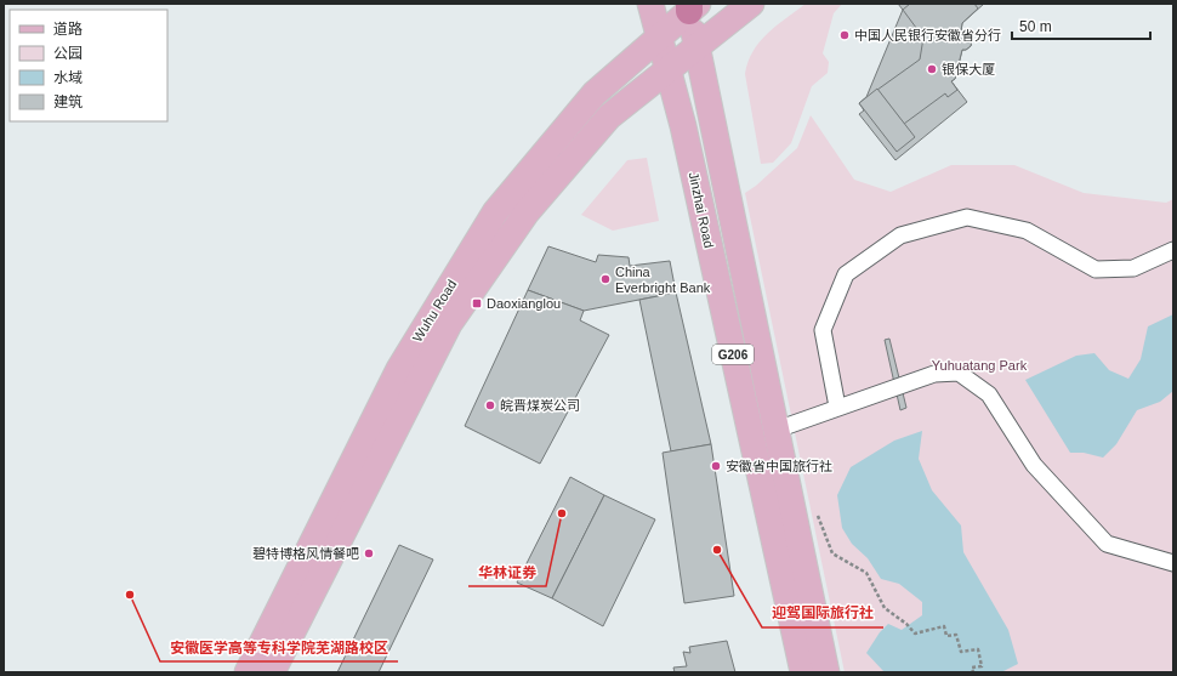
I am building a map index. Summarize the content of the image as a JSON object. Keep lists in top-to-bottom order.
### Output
{
  "streets": {
    "main road": ["Jinzhai Road", "Wuhu Road", "G206"]
  },
  "crossings": [
    ["Jinzhai Road", "Wuhu Road"]
  ],
  "parks": ["Yuhuatang Park"],
  "places": {
    "other": [
      "中国人民银行安徽省分行",
      "银保大厦",
      "China Everbright Bank",
      "皖晋煤炭公司",
      "安徽省中国旅行社",
      "华林证券",
      "迎驾国际旅行社",
      "碧特博格风情餐吧",
      "安徽医学高等专科学院芜湖路校区"
    ],
    "transit": ["Daoxianglou"]
  },
  "legend": [
    "道路",
    "公园",
    "水域",
    "建筑"
  ],
  "scale_bar": "50 m"
}
